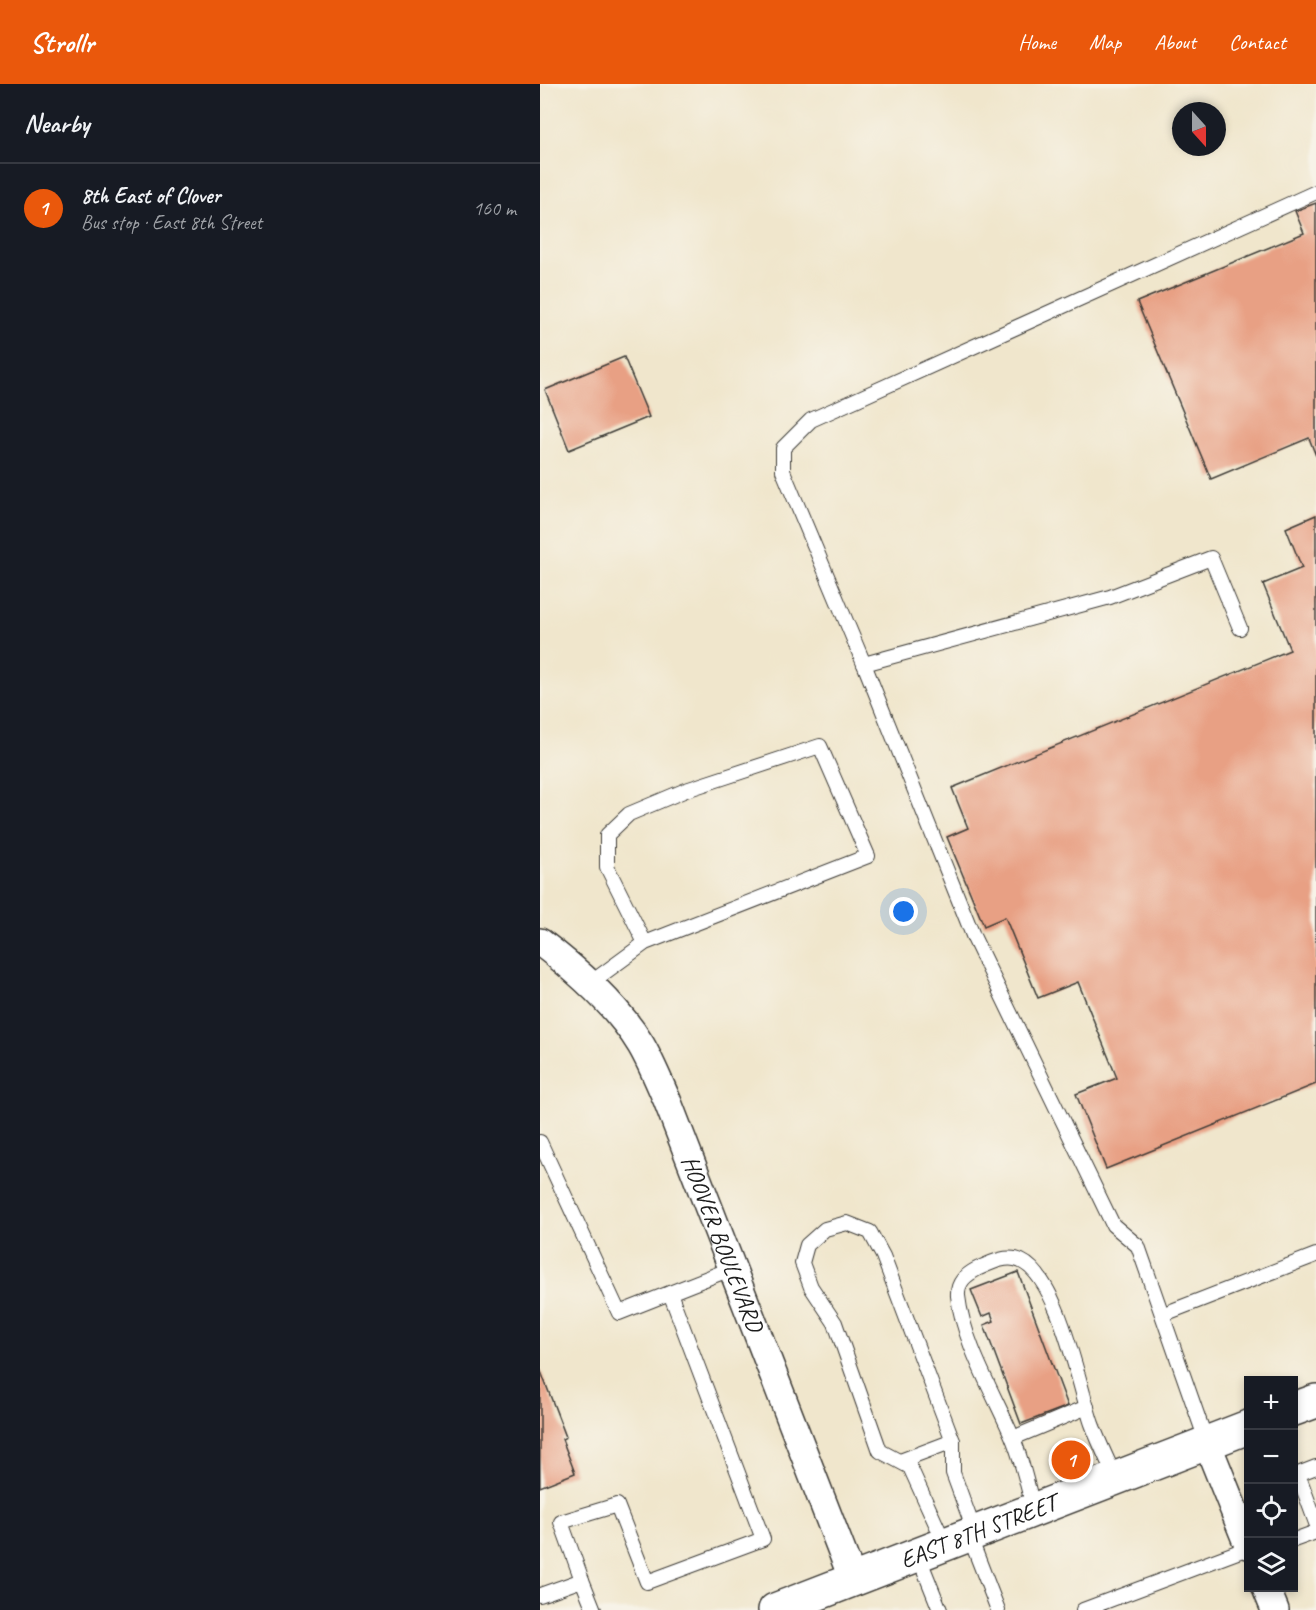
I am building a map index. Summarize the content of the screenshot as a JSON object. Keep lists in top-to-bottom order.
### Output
{
  "streets": {
    "main road": ["EAST 8TH STREET"],
    "street": ["HOOVER BOULEVARD"]
  },
  "crossings": [
    ["HOOVER BOULEVARD", "EAST 8TH STREET"]
  ],
  "north": "bottom",
  "page": {
    "header": "Strollr",
    "nav": [
      "Home",
      "Map",
      "About",
      "Contact"
    ],
    "heading": "Nearby",
    "list": [
      {
        "mark": "1",
        "name": "8th East of Clover",
        "note": "Bus stop · East 8th Street",
        "value": "160 m"
      }
    ],
    "map_buttons": ["+", "−"],
    "pins": "1"
  }
}
